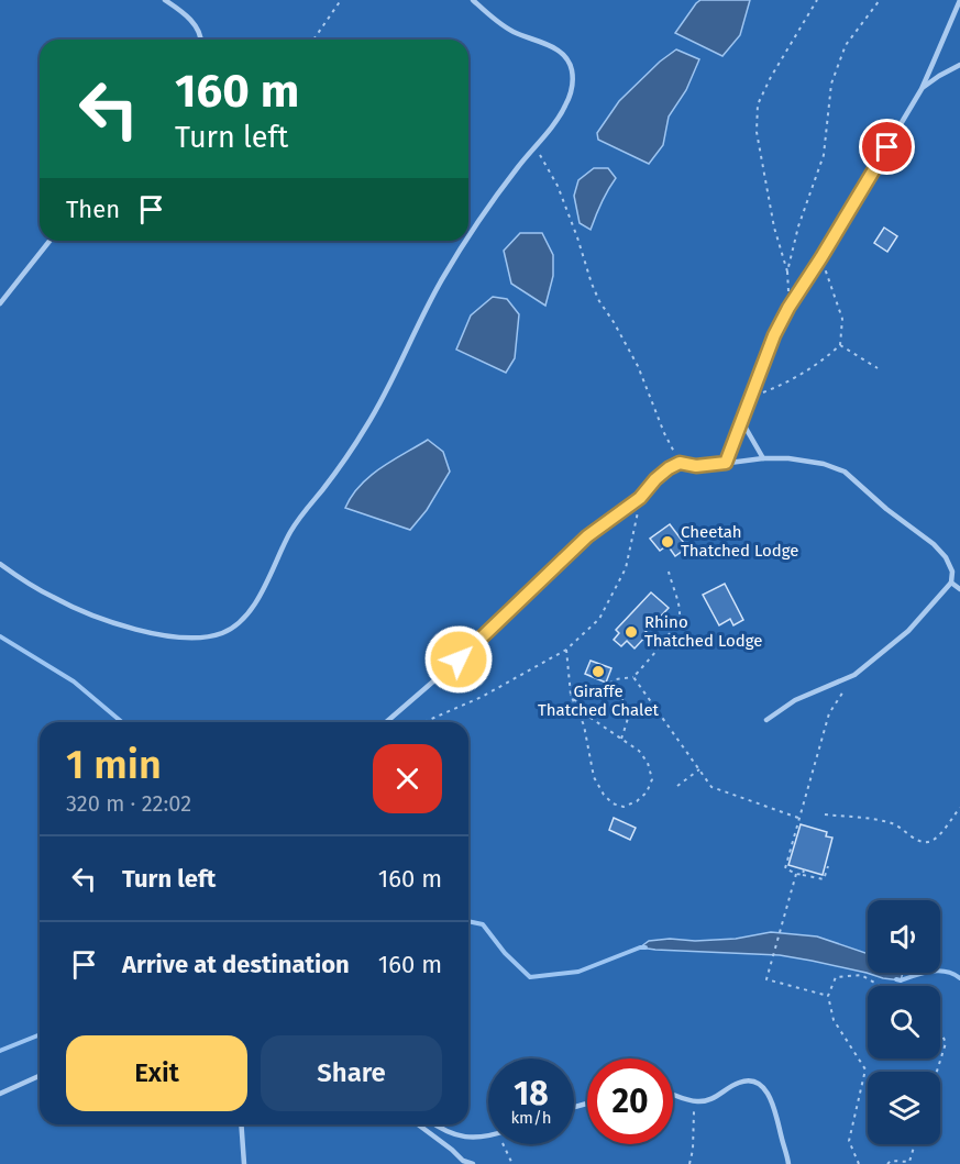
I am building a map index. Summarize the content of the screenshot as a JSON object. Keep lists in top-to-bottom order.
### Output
{
  "places": ["Cheetah Thatched Lodge", "Rhino Thatched Lodge", "Giraffe Thatched Chalet"],
  "page": {
    "turn": ["160 m", "Turn left"],
    "then": "Then",
    "heading": ["1 min", "320 m · 22:02"],
    "list": [
      {
        "name": "Turn left",
        "value": "160 m"
      },
      {
        "name": "Arrive at destination",
        "value": "160 m"
      }
    ],
    "buttons": ["Exit", "Share"],
    "speed": "18 km/h",
    "limit": "20"
  }
}
